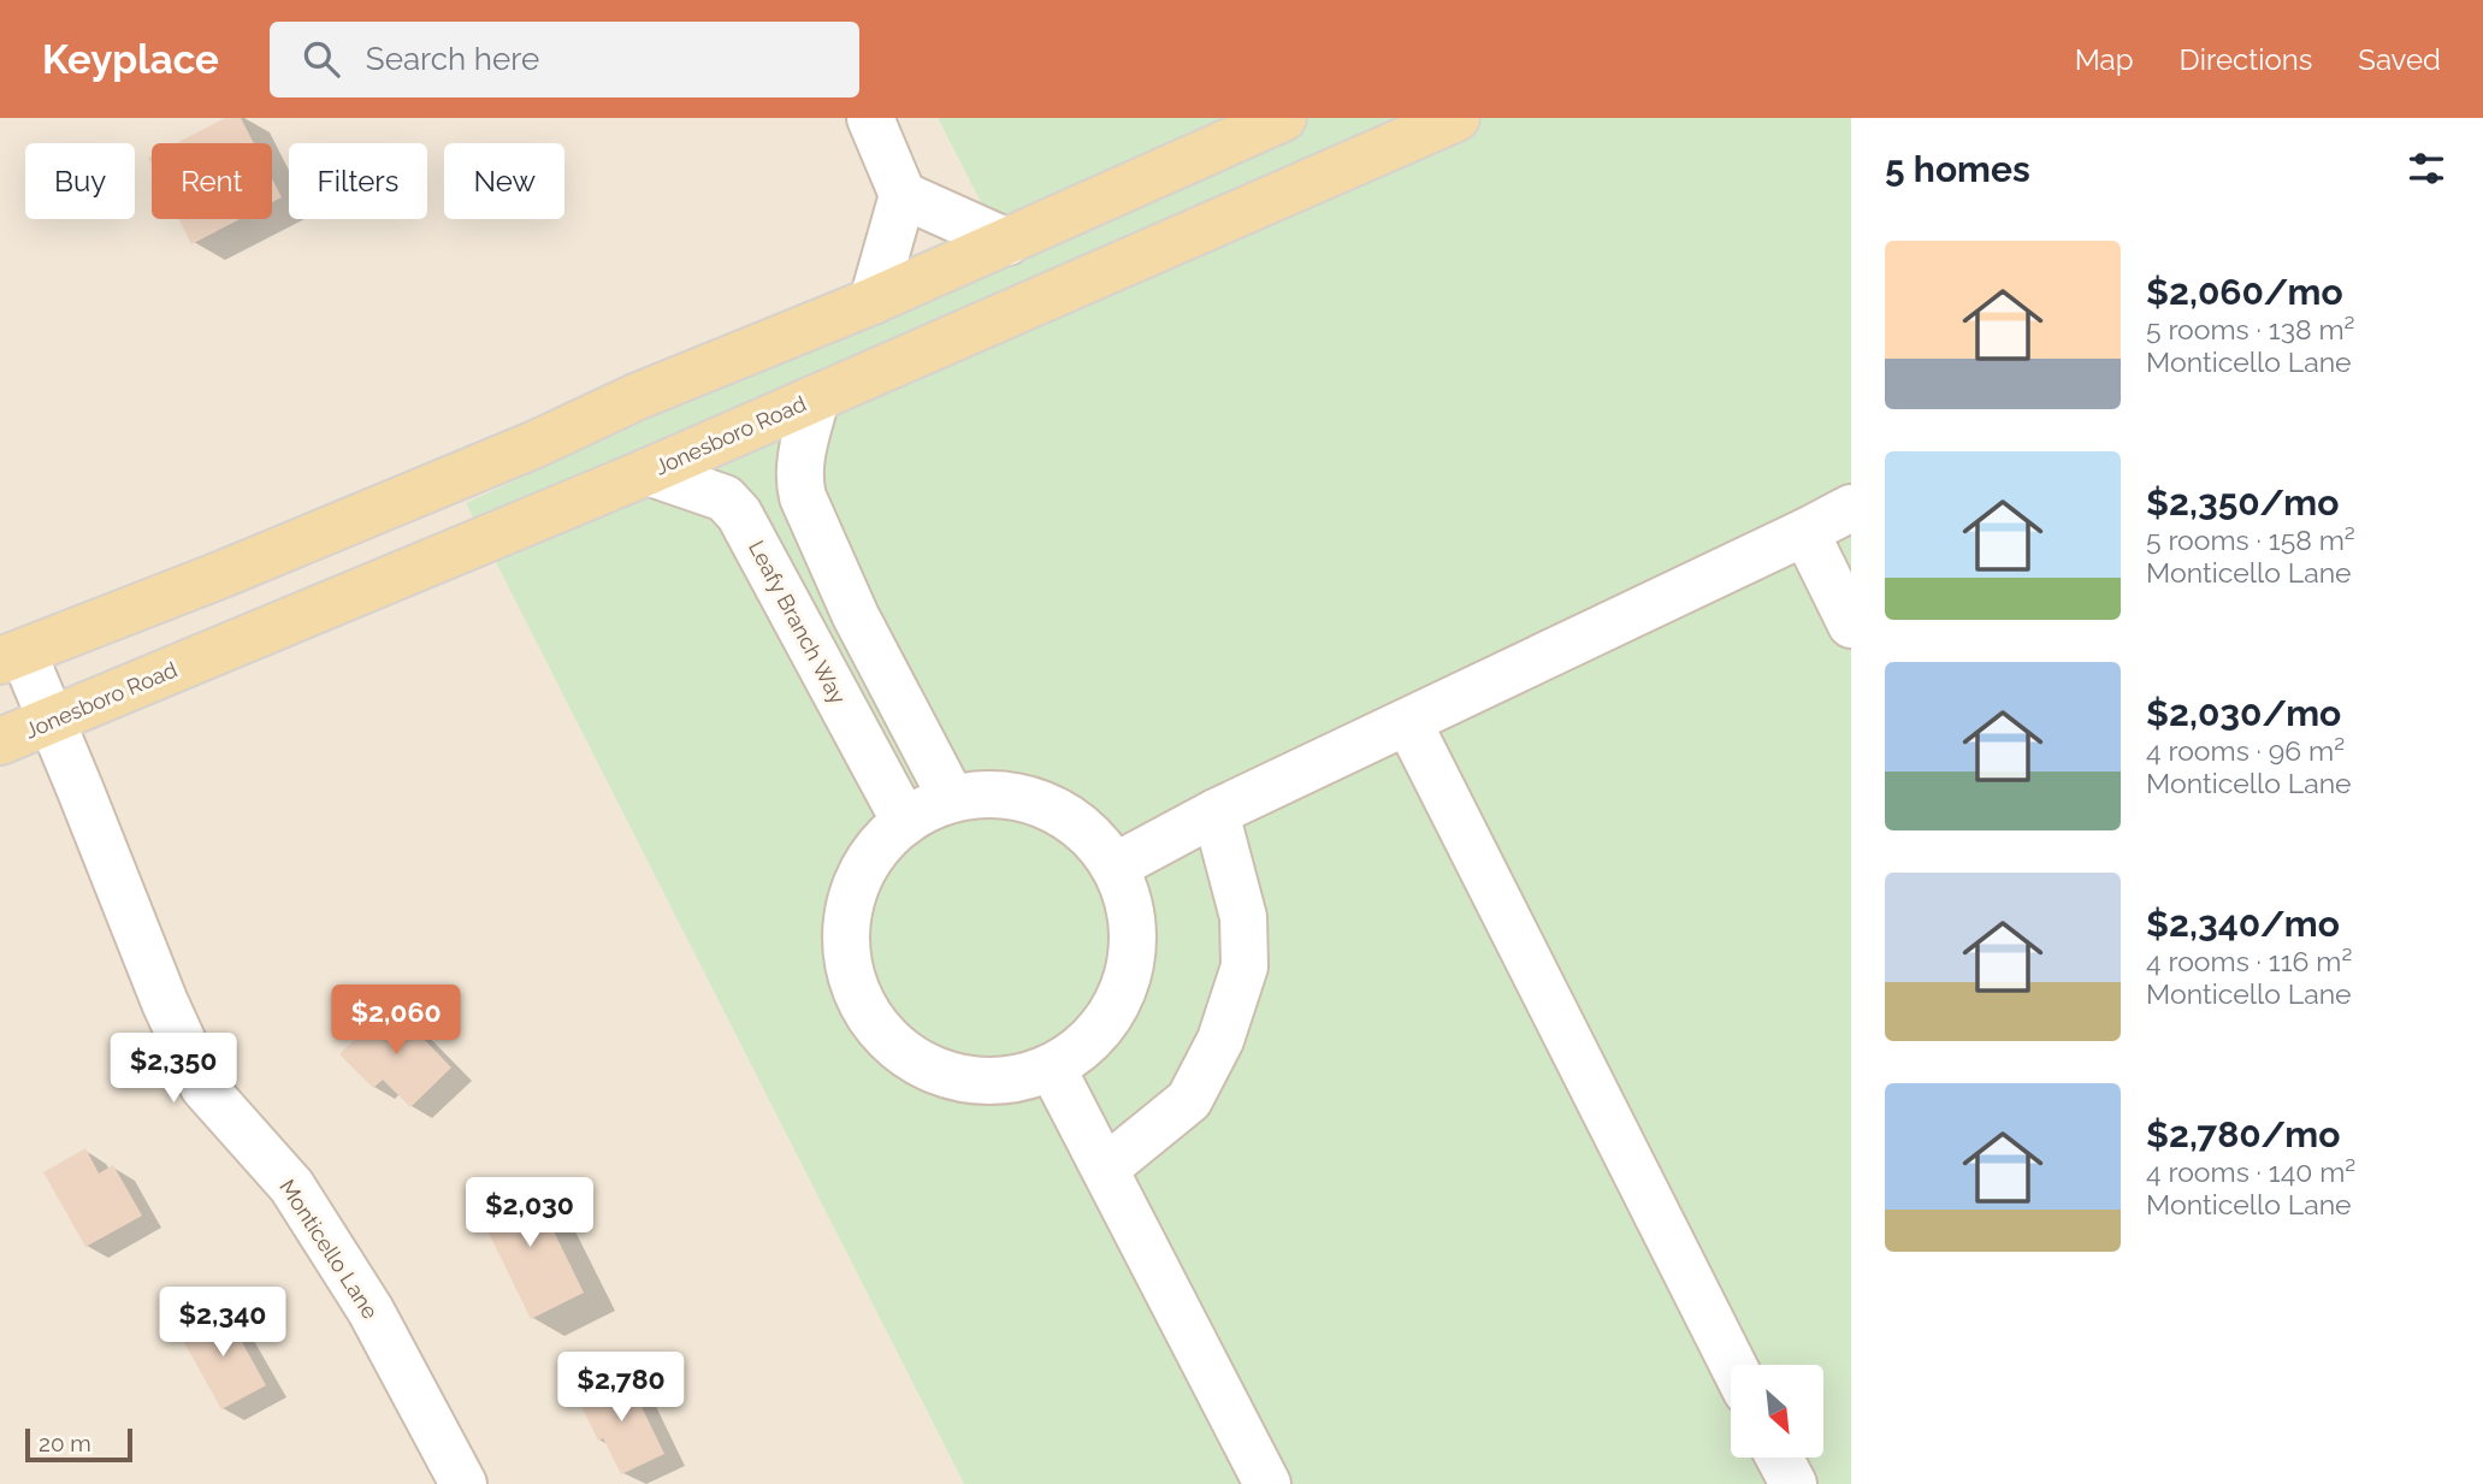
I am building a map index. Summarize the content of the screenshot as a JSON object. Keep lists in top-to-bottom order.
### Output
{
  "streets": {
    "main road": ["Jonesboro Road"],
    "street": ["Leafy Branch Way", "Monticello Lane"]
  },
  "crossings": [
    ["Jonesboro Road", "Leafy Branch Way"],
    ["Jonesboro Road", "Monticello Lane"]
  ],
  "scale_bar": "20 m",
  "north": "bottom right",
  "page": {
    "header": "Keyplace",
    "search": "Search here",
    "nav": ["Map", "Directions", "Saved"],
    "heading": "5 homes",
    "chip": [
      "Buy",
      "Rent",
      "Filters",
      "New"
    ],
    "list": [
      {
        "name": "$2,060/mo",
        "note": "5 rooms · 138 m² · Monticello Lane"
      },
      {
        "name": "$2,350/mo",
        "note": "5 rooms · 158 m² · Monticello Lane"
      },
      {
        "name": "$2,030/mo",
        "note": "4 rooms · 96 m² · Monticello Lane"
      },
      {
        "name": "$2,340/mo",
        "note": "4 rooms · 116 m² · Monticello Lane"
      },
      {
        "name": "$2,780/mo",
        "note": "4 rooms · 140 m² · Monticello Lane"
      }
    ],
    "price": [
      "$2,060",
      "$2,350",
      "$2,030",
      "$2,340",
      "$2,780"
    ],
    "scale": "20 m"
  }
}
